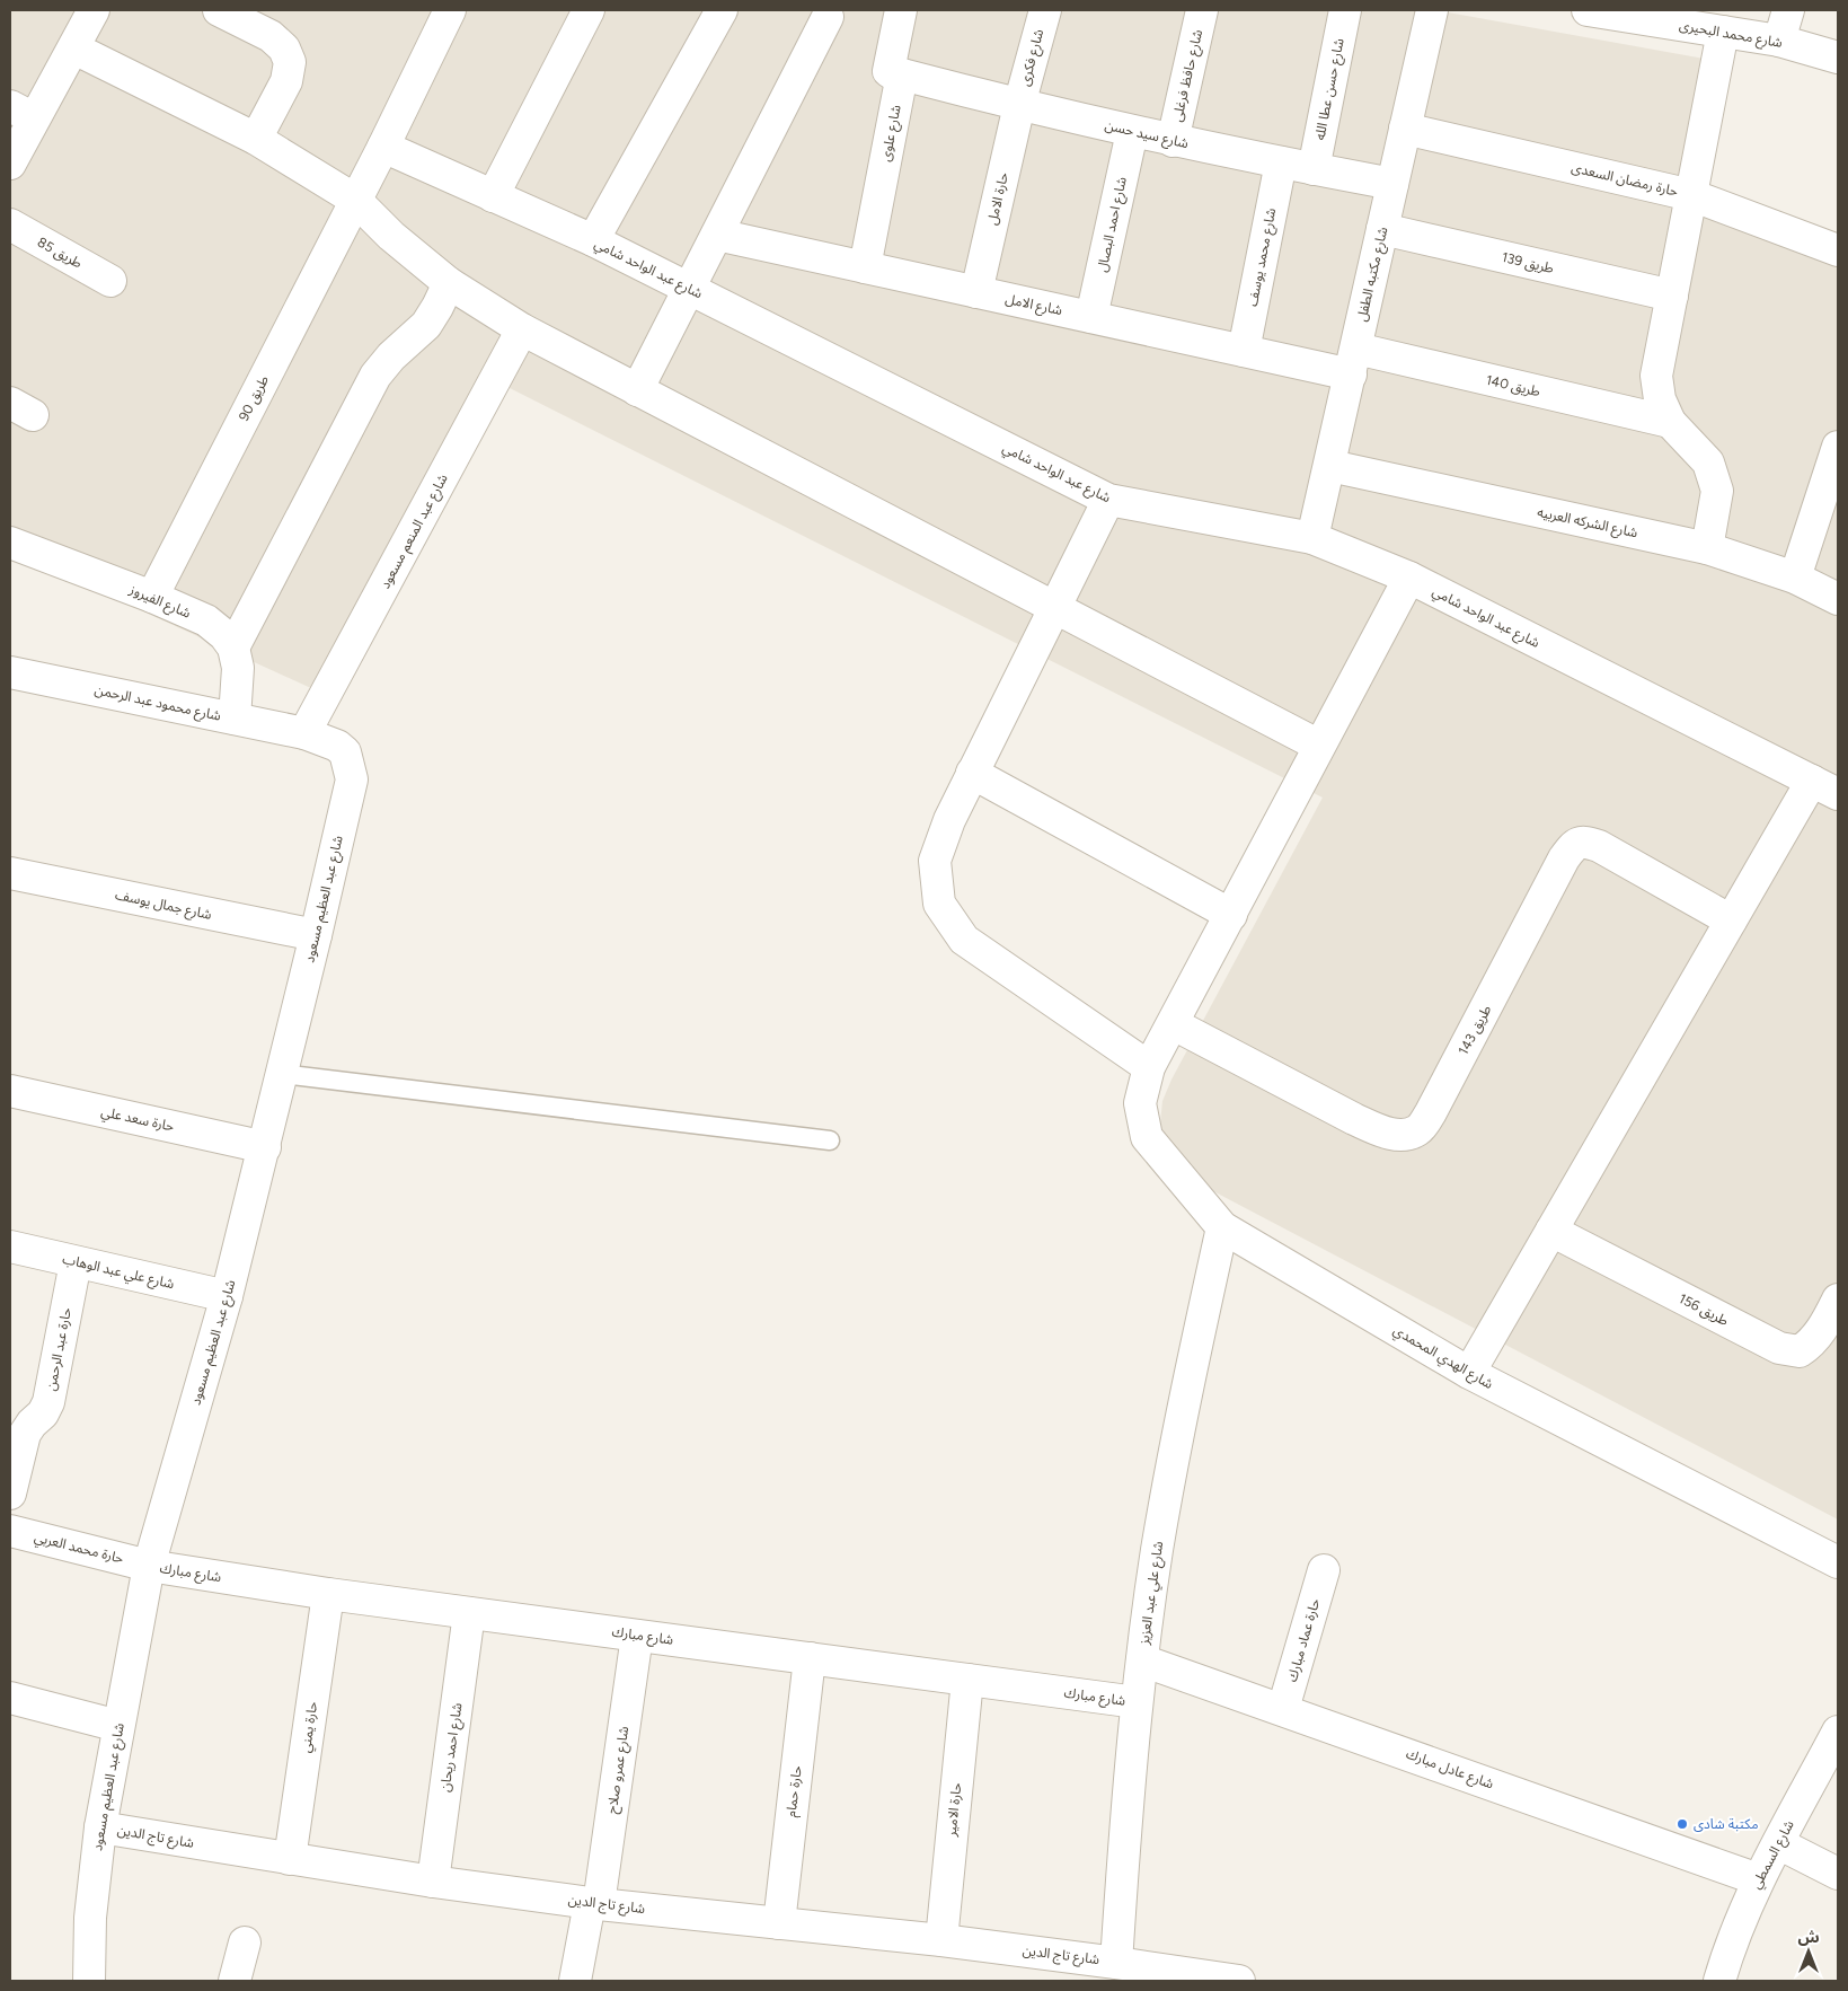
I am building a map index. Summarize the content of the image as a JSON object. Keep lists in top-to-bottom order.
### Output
{
  "streets": {
    "street": [
      "شارع محمد البحيرى",
      "شارع فكرى",
      "شارع حافظ فرغلى",
      "شارع حسن عطا الله",
      "شارع علوى",
      "شارع سيد حسن",
      "حارة رمضان السعدى",
      "حارة الامل",
      "شارع احمد البصال",
      "طريق 85",
      "شارع محمد يوسف",
      "طريق 139",
      "شارع عبد الواحد شامي",
      "شارع مكتبه الطفل",
      "شارع الامل",
      "طريق 140",
      "طريق 90",
      "شارع الشركه العربيه",
      "شارع عبد المنعم مسعود",
      "شارع الفيروز",
      "شارع محمود عبد الرحمن",
      "شارع عبد العظيم مسعود",
      "شارع جمال يوسف",
      "طريق 143",
      "حارة سعد علي",
      "شارع علي عبد الوهاب",
      "طريق 156",
      "حارة عبد الرحمن",
      "شارع الهدي المحمدي",
      "حارة محمد العربي",
      "شارع مبارك",
      "شارع علي عبد العزيز",
      "حارة عماد مبارك",
      "حارة يمني",
      "شارع احمد ريحان",
      "شارع عادل مبارك",
      "شارع عمرو صلاح",
      "حارة حمام",
      "حارة الامير",
      "شارع تاج الدين",
      "شارع السمطي"
    ]
  },
  "crossings": [
    ["شارع فكرى", "شارع سيد حسن"],
    ["شارع فكرى", "حارة الامل"],
    ["شارع حافظ فرغلى", "شارع سيد حسن"],
    ["شارع حسن عطا الله", "شارع سيد حسن"],
    ["شارع علوى", "شارع سيد حسن"],
    ["شارع علوى", "شارع الامل"],
    ["شارع سيد حسن", "حارة الامل"],
    ["شارع سيد حسن", "شارع احمد البصال"],
    ["شارع سيد حسن", "شارع محمد يوسف"],
    ["شارع سيد حسن", "شارع مكتبه الطفل"],
    ["حارة رمضان السعدى", "شارع مكتبه الطفل"],
    ["حارة الامل", "شارع الامل"],
    ["شارع احمد البصال", "شارع الامل"],
    ["شارع محمد يوسف", "شارع الامل"],
    ["طريق 139", "شارع مكتبه الطفل"],
    ["شارع عبد الواحد شامي", "شارع مكتبه الطفل"],
    ["شارع عبد الواحد شامي", "طريق 90"],
    ["شارع عبد الواحد شامي", "شارع الهدي المحمدي"],
    ["شارع مكتبه الطفل", "شارع الامل"],
    ["شارع مكتبه الطفل", "طريق 140"],
    ["شارع مكتبه الطفل", "شارع الشركه العربيه"],
    ["شارع الامل", "طريق 140"],
    ["طريق 90", "شارع الفيروز"],
    ["شارع عبد المنعم مسعود", "شارع محمود عبد الرحمن"],
    ["شارع عبد المنعم مسعود", "شارع عبد العظيم مسعود"],
    ["شارع محمود عبد الرحمن", "شارع عبد العظيم مسعود"],
    ["شارع عبد العظيم مسعود", "شارع جمال يوسف"],
    ["شارع عبد العظيم مسعود", "حارة سعد علي"],
    ["شارع عبد العظيم مسعود", "شارع علي عبد الوهاب"],
    ["شارع عبد العظيم مسعود", "حارة محمد العربي"],
    ["شارع عبد العظيم مسعود", "شارع مبارك"],
    ["شارع عبد العظيم مسعود", "شارع تاج الدين"],
    ["طريق 143", "شارع الهدي المحمدي"],
    ["شارع علي عبد الوهاب", "حارة عبد الرحمن"],
    ["شارع الهدي المحمدي", "شارع علي عبد العزيز"],
    ["حارة محمد العربي", "شارع مبارك"],
    ["شارع مبارك", "شارع علي عبد العزيز"],
    ["شارع مبارك", "حارة يمني"],
    ["شارع مبارك", "شارع احمد ريحان"],
    ["شارع مبارك", "شارع عمرو صلاح"],
    ["شارع مبارك", "حارة حمام"],
    ["شارع مبارك", "حارة الامير"],
    ["شارع علي عبد العزيز", "شارع عادل مبارك"],
    ["شارع علي عبد العزيز", "شارع تاج الدين"],
    ["حارة عماد مبارك", "شارع عادل مبارك"],
    ["حارة يمني", "شارع تاج الدين"],
    ["شارع احمد ريحان", "شارع تاج الدين"],
    ["شارع عادل مبارك", "شارع السمطي"],
    ["شارع عمرو صلاح", "شارع تاج الدين"],
    ["حارة حمام", "شارع تاج الدين"],
    ["حارة الامير", "شارع تاج الدين"]
  ],
  "places": ["مكتبة شادى"],
  "north": "top"
}
